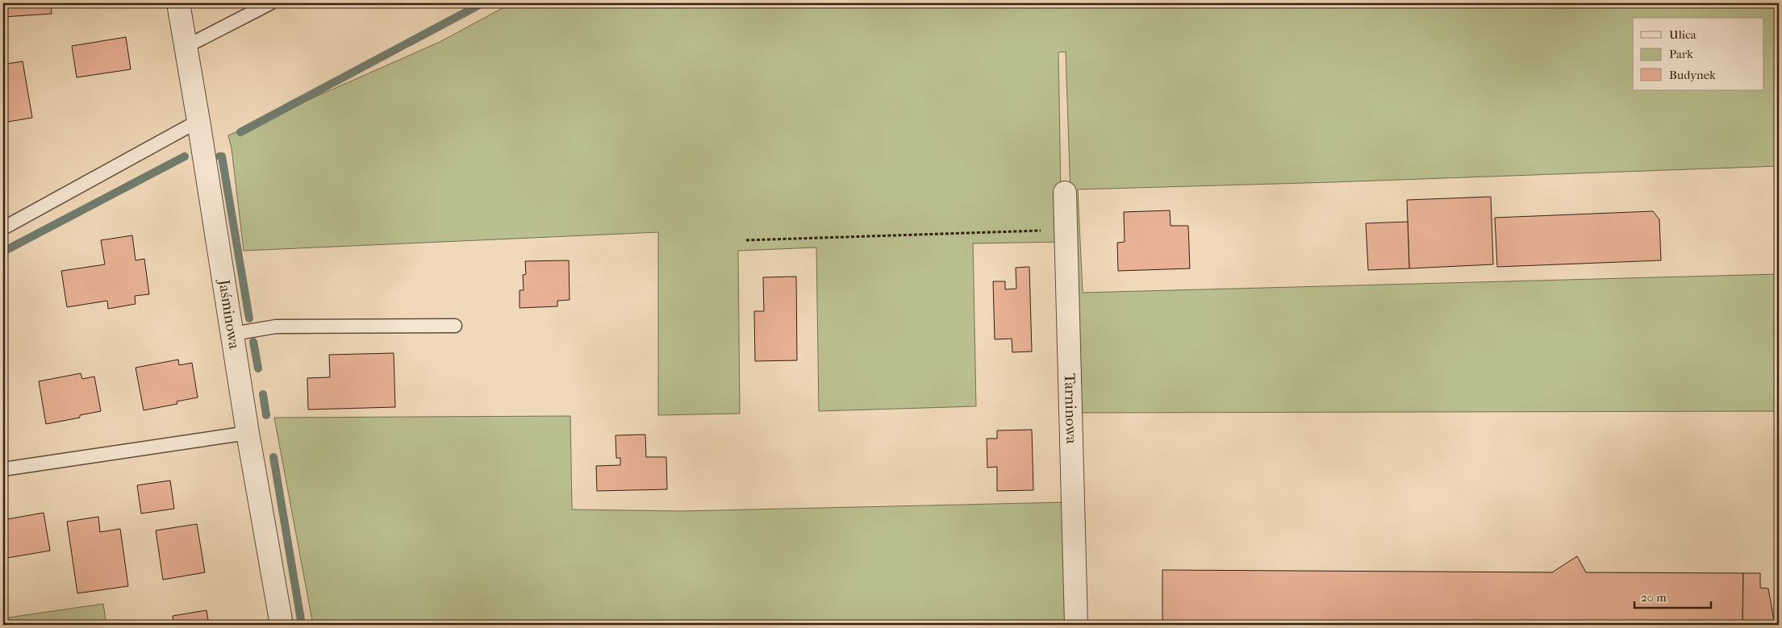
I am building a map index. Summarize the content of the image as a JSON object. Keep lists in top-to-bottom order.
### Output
{
  "streets": {
    "street": ["Jaśminowa", "Tarninowa"]
  },
  "legend": ["Ulica", "Park", "Budynek"],
  "scale_bar": "20 m"
}
